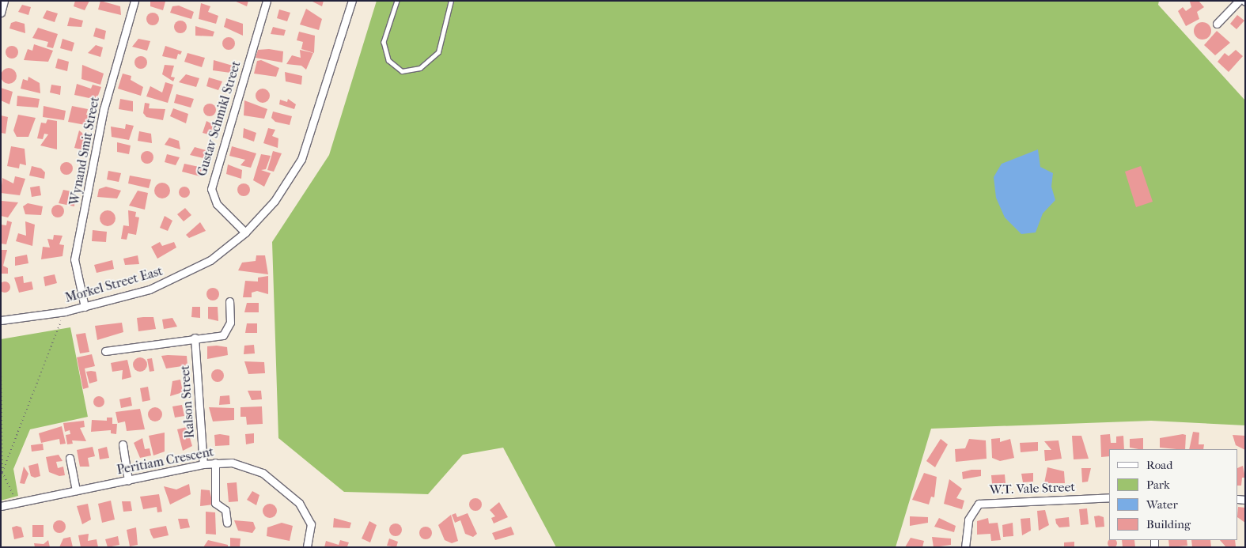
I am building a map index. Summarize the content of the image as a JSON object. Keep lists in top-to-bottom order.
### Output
{
  "streets": {
    "street": [
      "Gustav Schmikl Street",
      "Wynand Smit Street",
      "Morkel Street East",
      "Ralson Street",
      "Peritiam Crescent",
      "W.T. Vale Street"
    ]
  },
  "crossings": [
    ["Gustav Schmikl Street", "Morkel Street East"],
    ["Wynand Smit Street", "Morkel Street East"],
    ["Ralson Street", "Peritiam Crescent"]
  ],
  "legend": [
    "Road",
    "Park",
    "Water",
    "Building"
  ]
}
